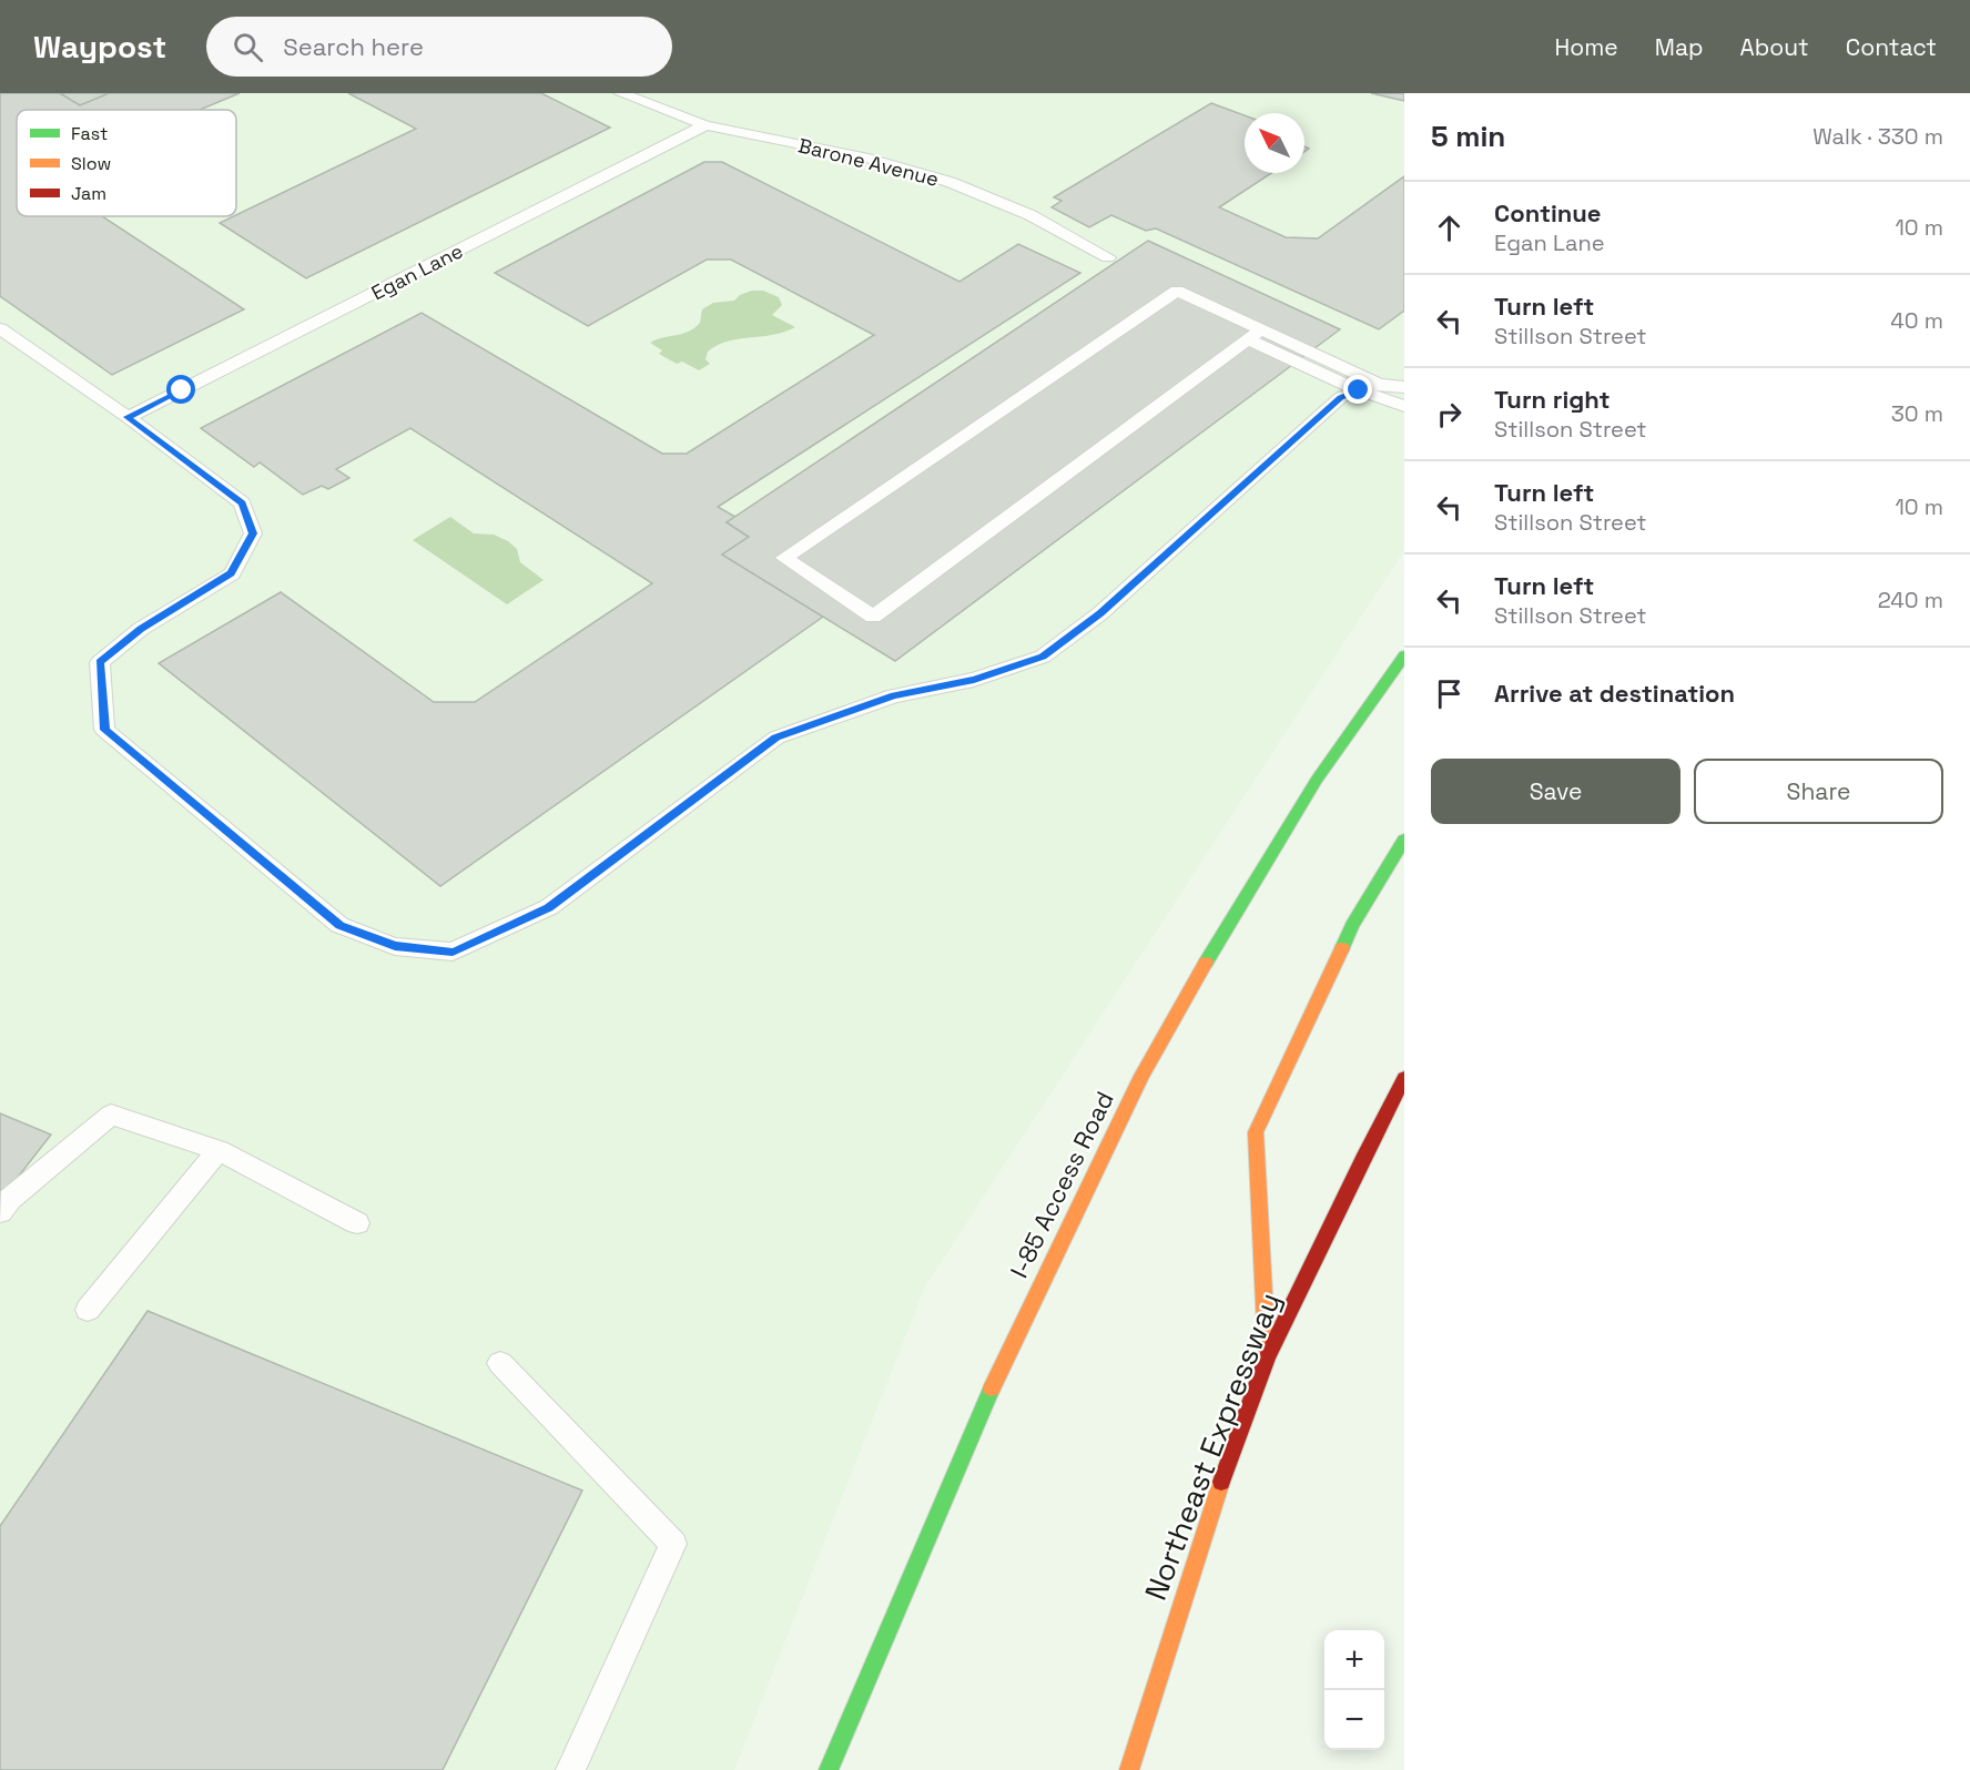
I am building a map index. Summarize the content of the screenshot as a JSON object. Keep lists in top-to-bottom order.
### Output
{
  "streets": {
    "main road": ["I-85 Access Road", "Northeast Expressway"],
    "lane": ["Barone Avenue", "Egan Lane"]
  },
  "crossings": [
    ["Barone Avenue", "Egan Lane"]
  ],
  "legend": ["Fast", "Slow", "Jam"],
  "north": "top left",
  "page": {
    "header": "Waypost",
    "search": "Search here",
    "nav": [
      "Home",
      "Map",
      "About",
      "Contact"
    ],
    "heading": ["5 min", "Walk · 330 m"],
    "list": [
      ["Continue", "Egan Lane", "10 m"],
      ["Turn left", "Stillson Street", "40 m"],
      ["Turn right", "Stillson Street", "30 m"],
      ["Turn left", "Stillson Street", "10 m"],
      ["Turn left", "Stillson Street", "240 m"],
      "Arrive at destination"
    ],
    "buttons": ["Save", "Share"],
    "map_buttons": ["+", "−"]
  }
}
